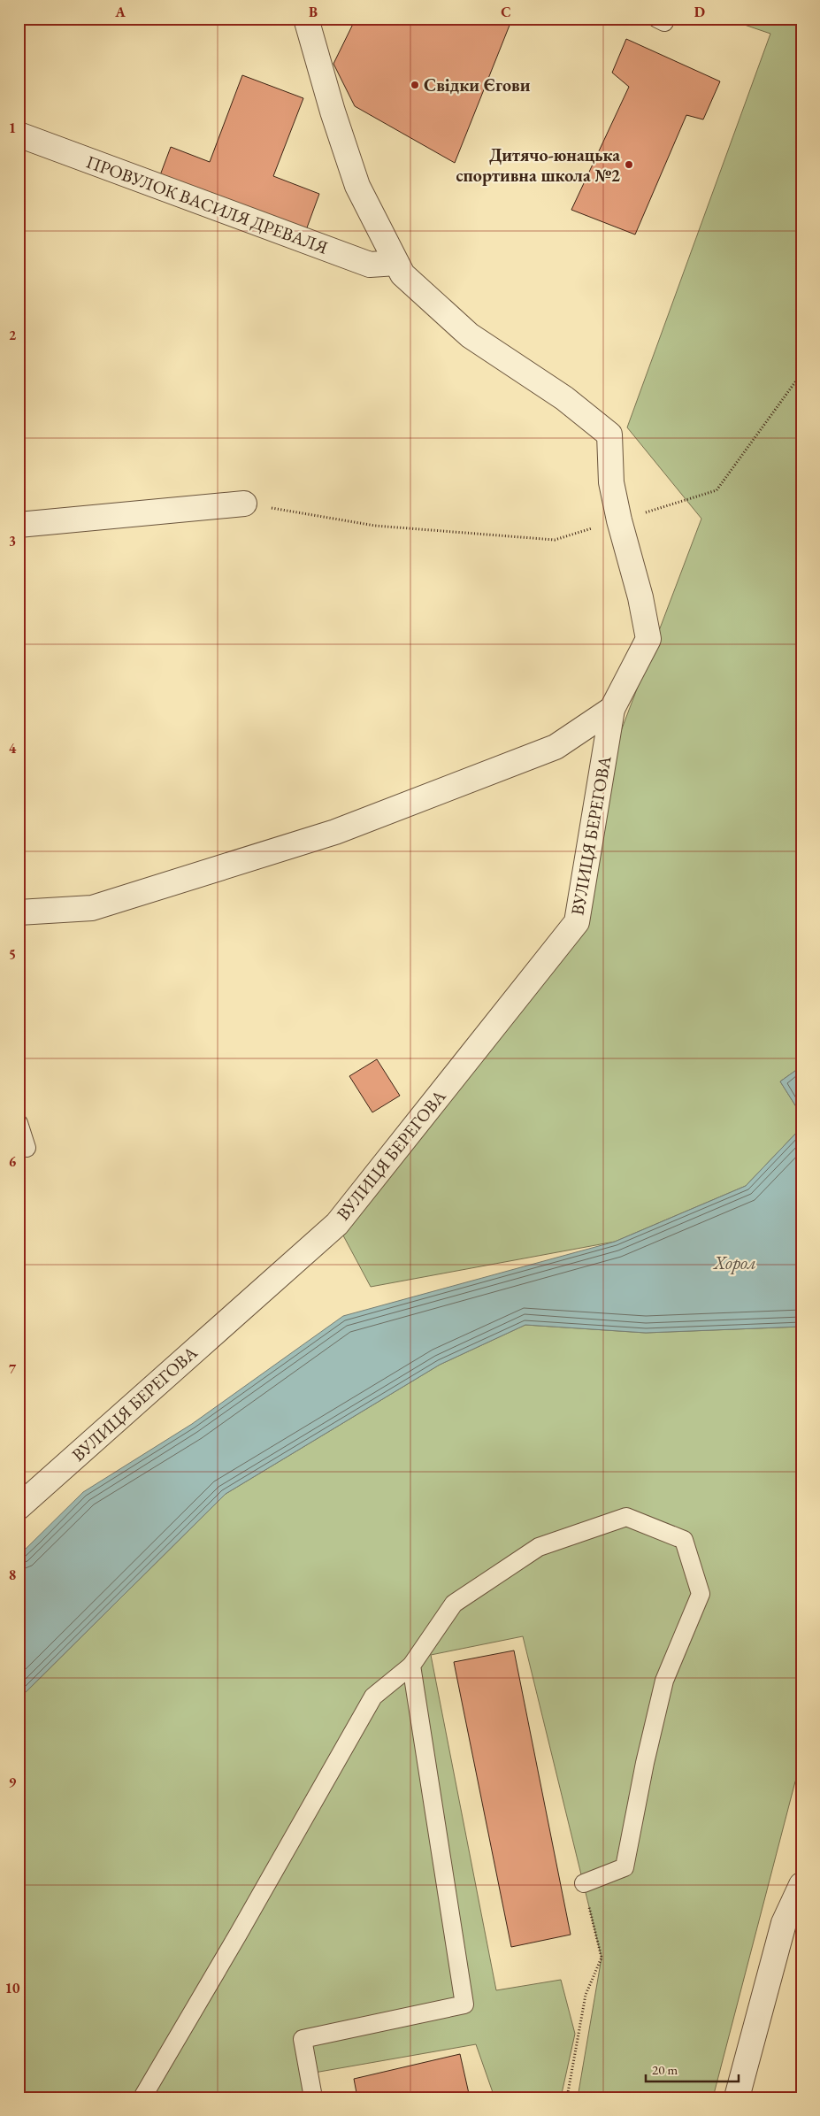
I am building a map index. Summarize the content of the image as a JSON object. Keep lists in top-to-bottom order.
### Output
{
  "streets": {
    "street": ["ПРОВУЛОК ВАСИЛЯ ДРЕВАЛЯ", "ВУЛИЦЯ БЕРЕГОВА"]
  },
  "water": ["Хорол"],
  "places": ["Свідки Єгови", "Дитячо-юнацька спортивна школа №2"],
  "scale_bar": "20 m",
  "grid": {
    "columns": [
      "A",
      "B",
      "C",
      "D"
    ],
    "rows": [
      "1",
      "2",
      "3",
      "4",
      "5",
      "6",
      "7",
      "8",
      "9",
      "10"
    ]
  }
}
